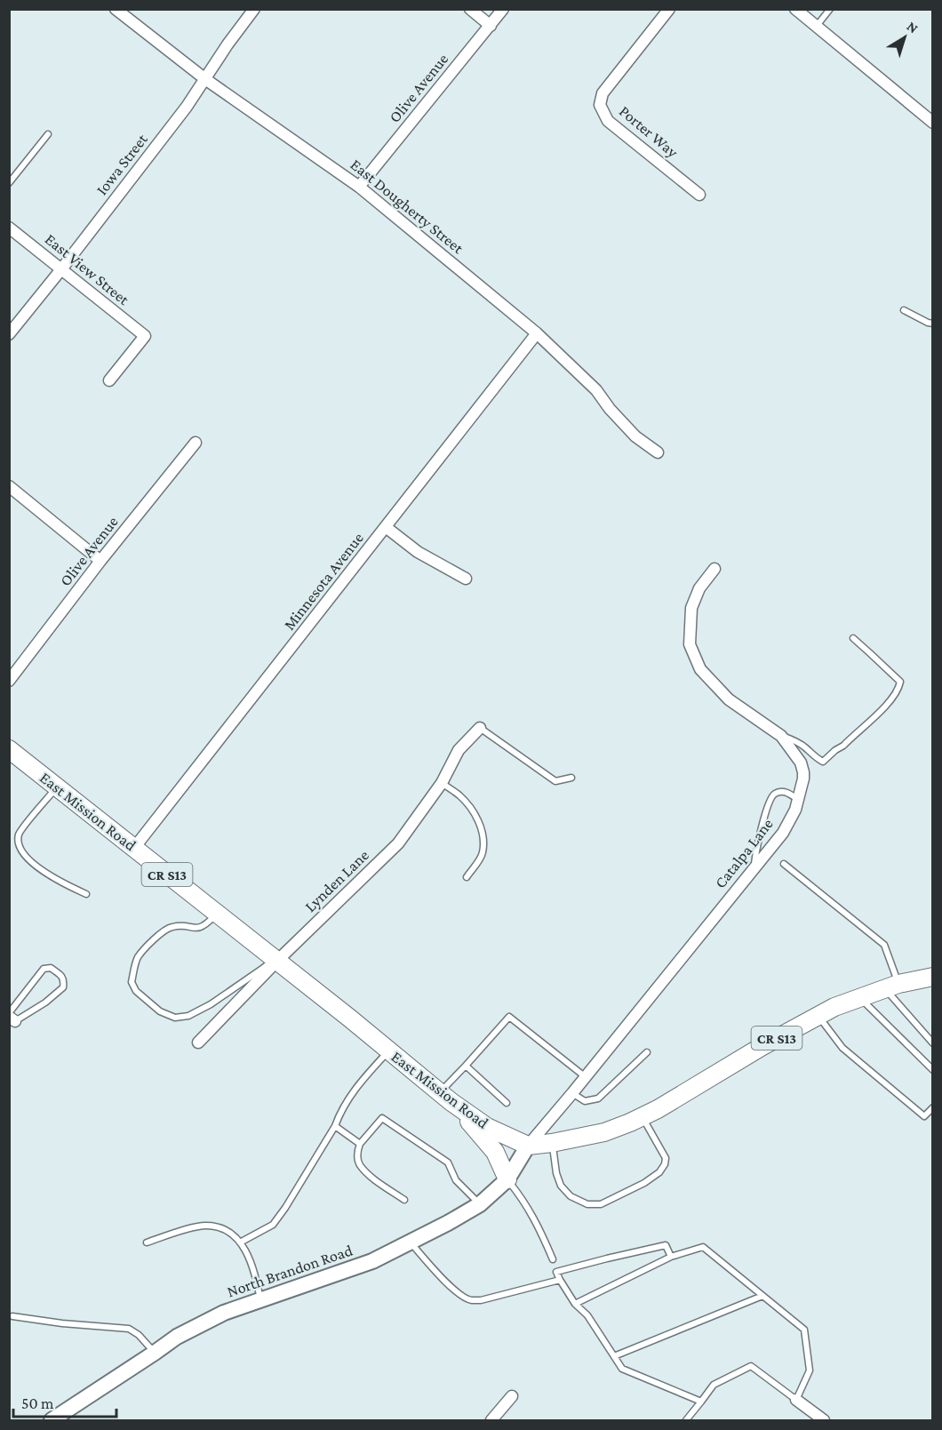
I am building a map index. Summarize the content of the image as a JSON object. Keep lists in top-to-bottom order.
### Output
{
  "streets": {
    "main road": ["East Mission Road", "CR S13"],
    "street": [
      "Olive Avenue",
      "Porter Way",
      "Iowa Street",
      "East Dougherty Street",
      "East View Street",
      "Minnesota Avenue",
      "Catalpa Lane",
      "Lynden Lane",
      "North Brandon Road"
    ]
  },
  "crossings": [
    ["Olive Avenue", "East Dougherty Street"],
    ["Iowa Street", "East Dougherty Street"],
    ["Iowa Street", "East View Street"],
    ["East Dougherty Street", "Minnesota Avenue"],
    ["Minnesota Avenue", "East Mission Road"],
    ["East Mission Road", "Catalpa Lane"],
    ["East Mission Road", "CR S13"],
    ["East Mission Road", "Lynden Lane"],
    ["East Mission Road", "North Brandon Road"],
    ["Catalpa Lane", "CR S13"],
    ["Catalpa Lane", "North Brandon Road"],
    ["CR S13", "North Brandon Road"]
  ],
  "scale_bar": "50 m",
  "north": "top right"
}
